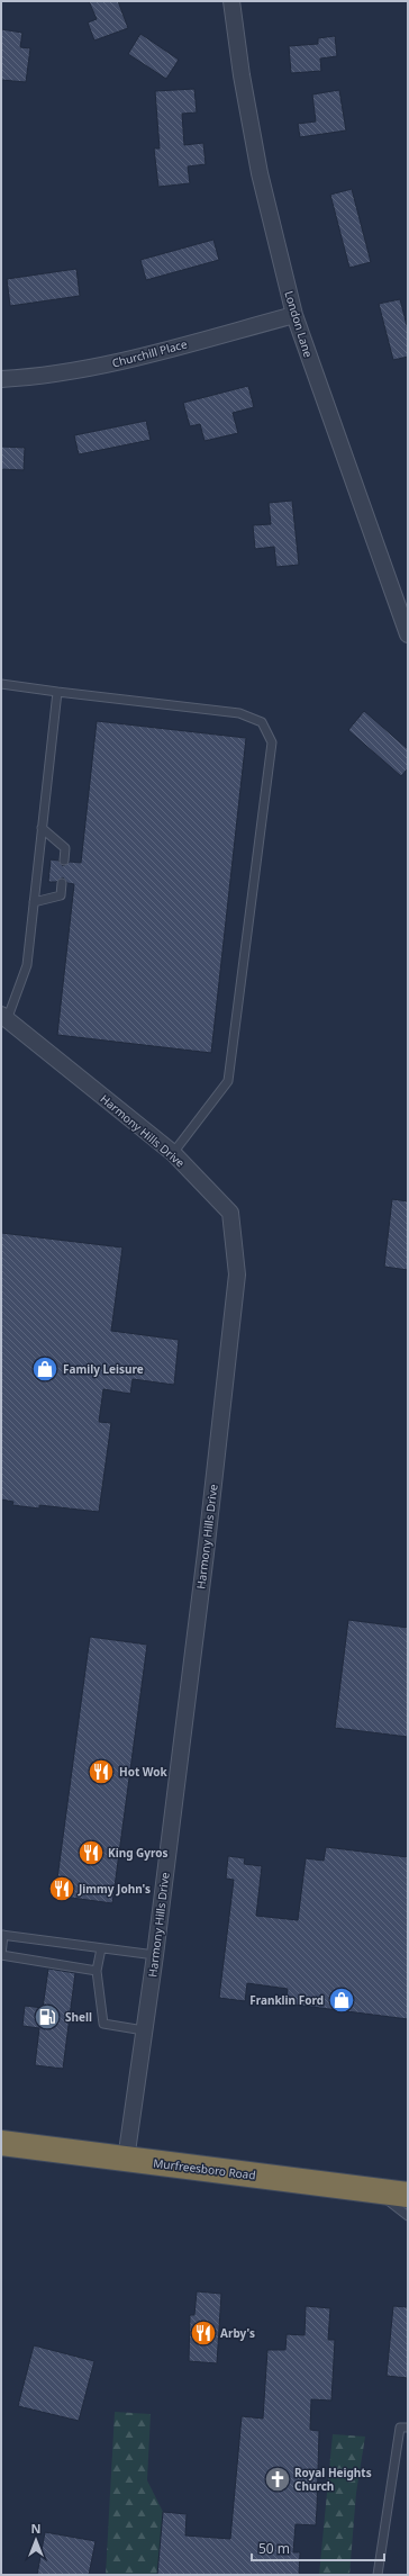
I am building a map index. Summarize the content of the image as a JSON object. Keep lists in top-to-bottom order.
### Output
{
  "streets": {
    "highway": ["Murfreesboro Road"],
    "street": ["London Lane", "Churchill Place", "Harmony Hills Drive"]
  },
  "crossings": [
    ["London Lane", "Churchill Place"],
    ["Harmony Hills Drive", "Murfreesboro Road"]
  ],
  "places": {
    "shop": ["Family Leisure", "Franklin Ford"],
    "restaurant": [
      "Hot Wok",
      "King Gyros",
      "Jimmy John's",
      "Arby's"
    ],
    "fuel station": ["Shell"],
    "church": ["Royal Heights Church"]
  },
  "scale_bar": "50 m",
  "north": "top"
}
